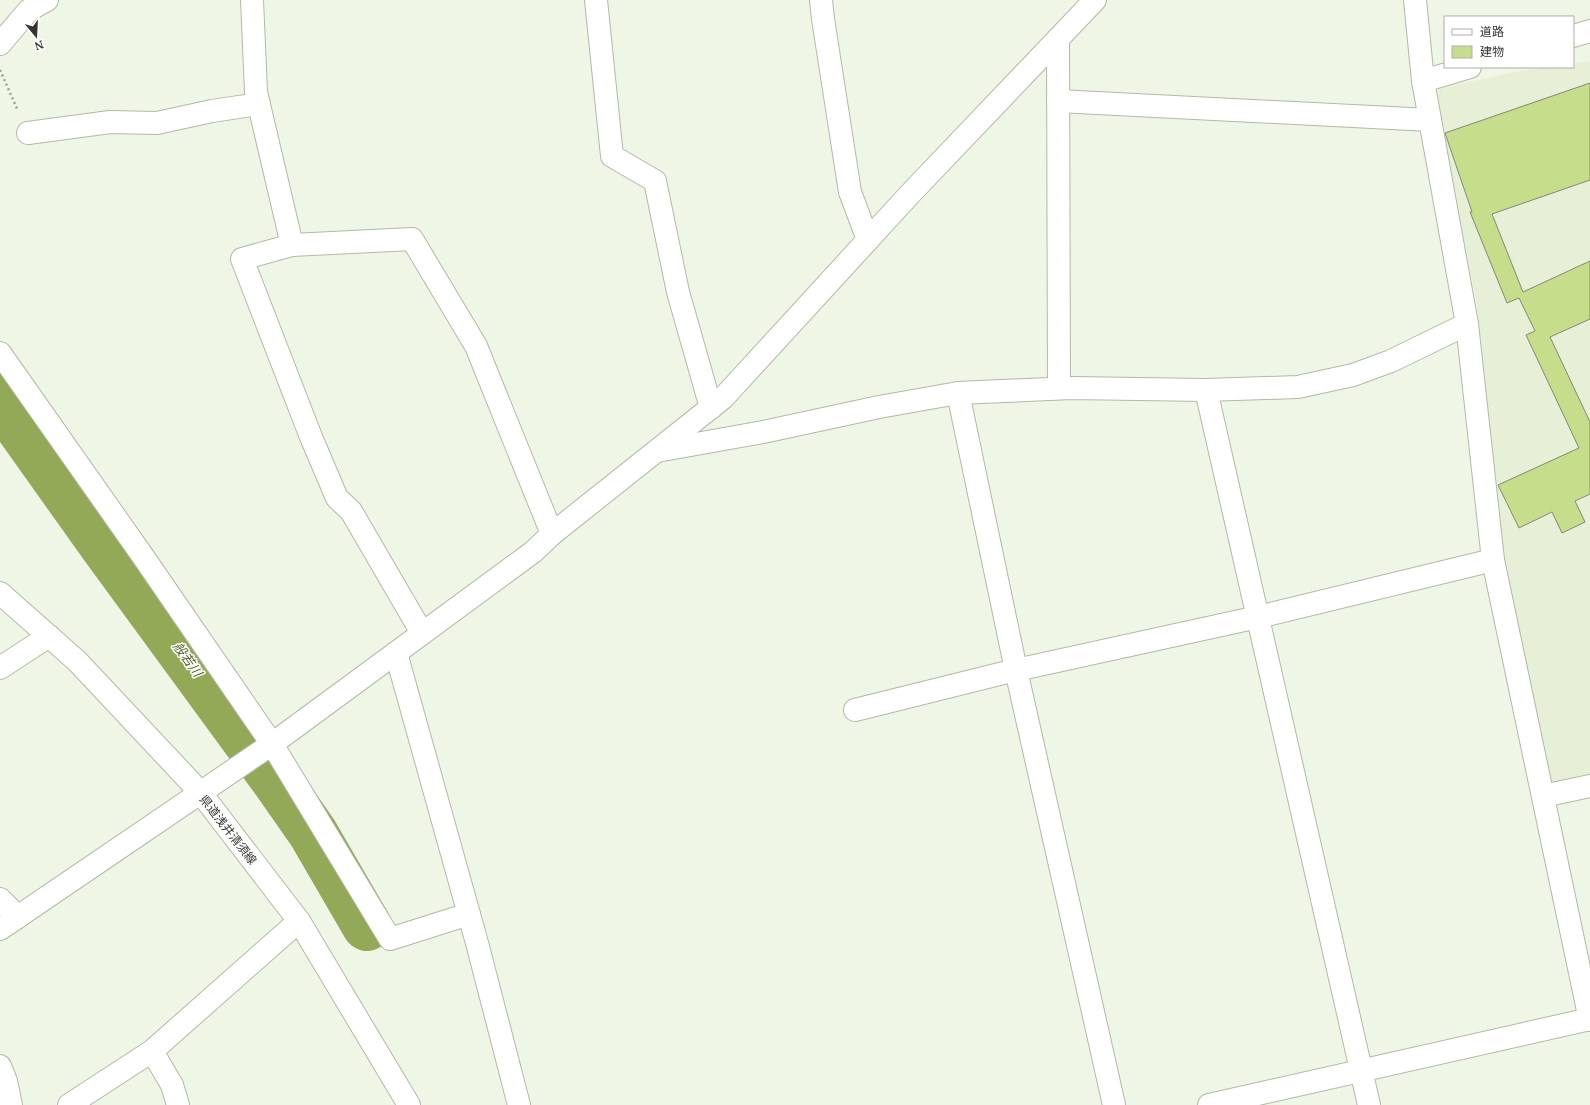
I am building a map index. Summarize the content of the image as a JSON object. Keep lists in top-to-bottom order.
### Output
{
  "streets": {
    "street": ["県道浅井清須線"]
  },
  "water": ["般若川"],
  "legend": ["道路", "建物"],
  "north": "bottom"
}
